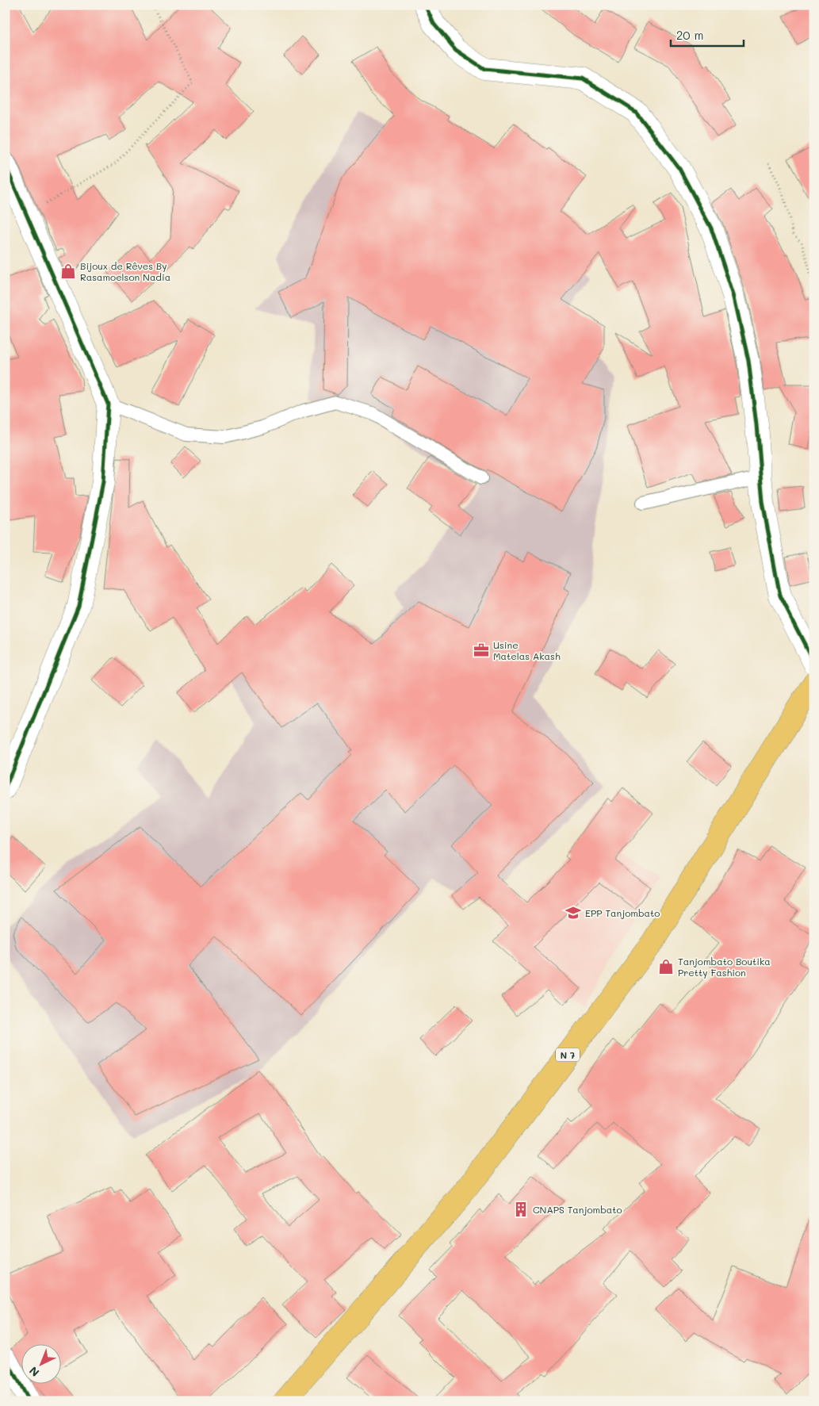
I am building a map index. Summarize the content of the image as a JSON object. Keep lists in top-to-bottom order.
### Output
{
  "streets": {
    "main road": ["N 7"]
  },
  "places": {
    "shop": ["Bijoux de Rêves By Rasamoelson Nadia", "Tanjombato Boutika Pretty Fashion"],
    "office": ["Usine Matelas Akash"],
    "school or university": ["EPP Tanjombato"],
    "building": ["CNAPS Tanjombato"]
  },
  "scale_bar": "20 m",
  "north": "bottom left"
}
